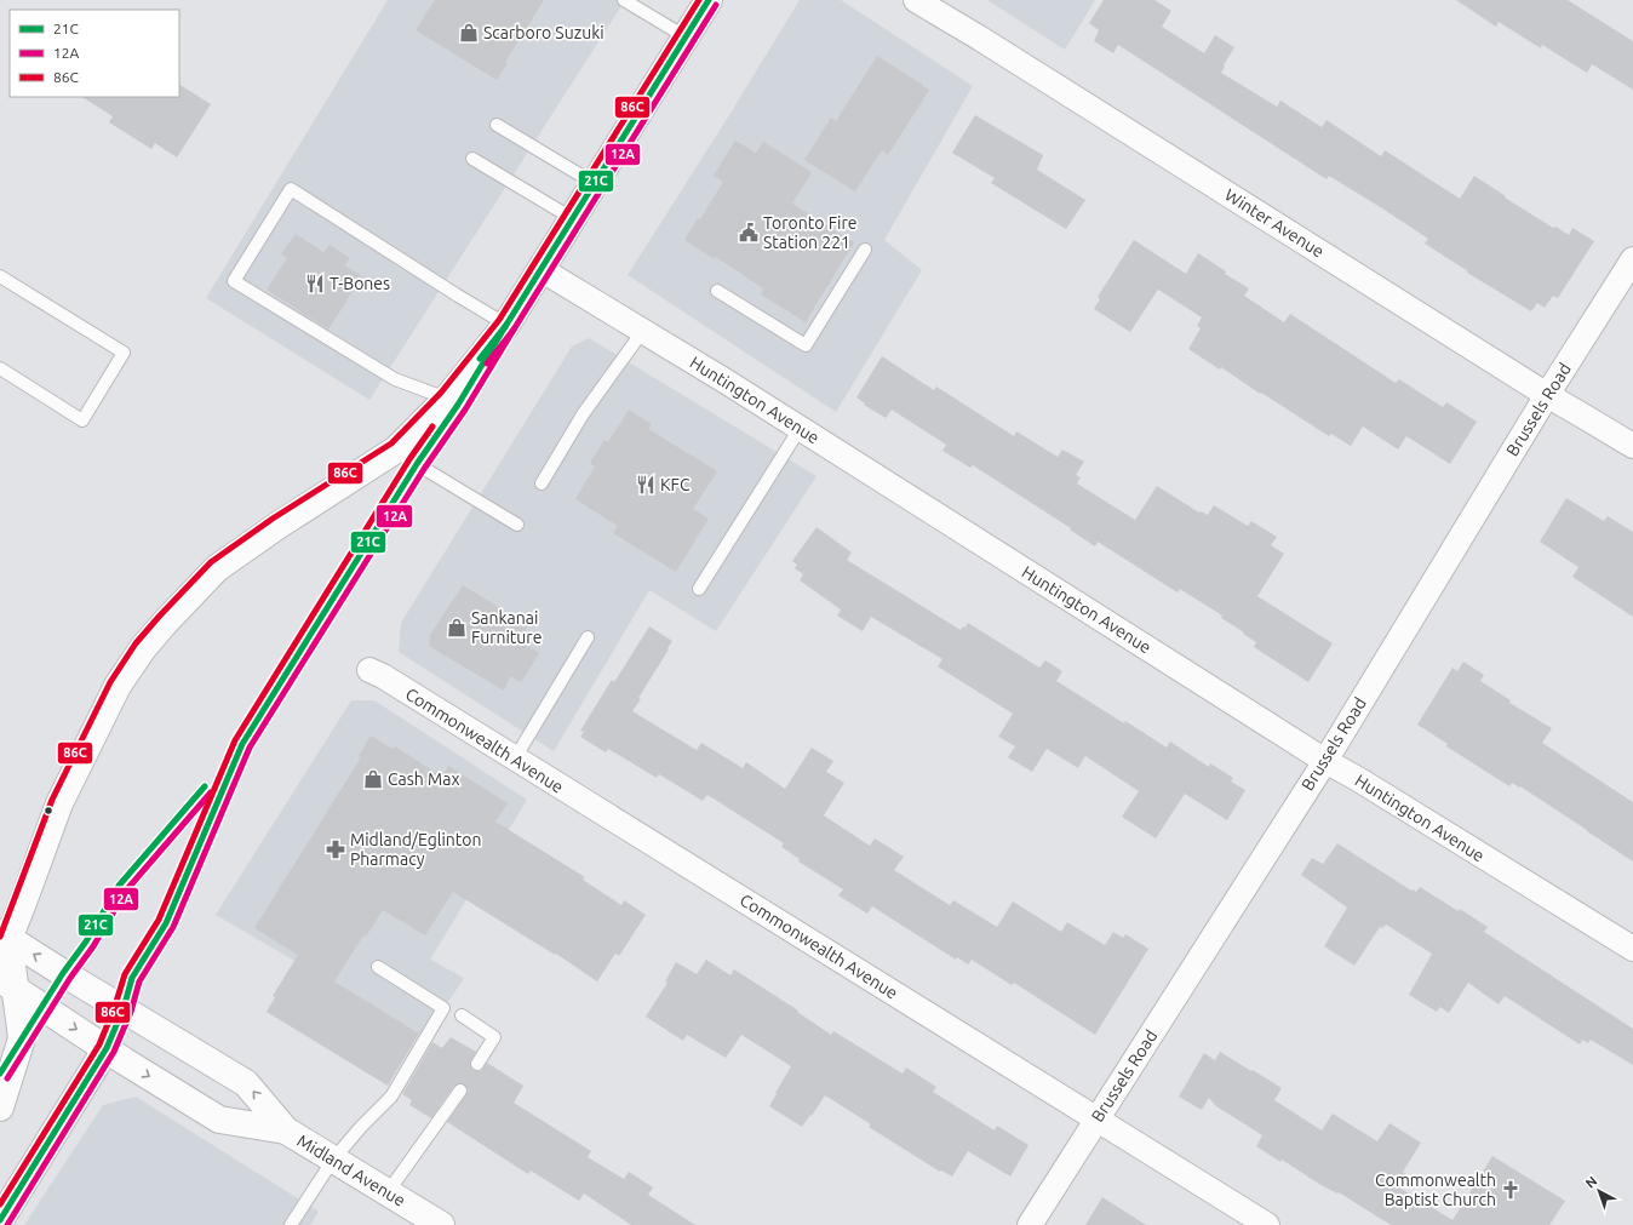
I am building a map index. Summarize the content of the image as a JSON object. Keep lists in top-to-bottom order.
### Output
{
  "streets": {
    "main road": ["Midland Avenue"],
    "street": [
      "Winter Avenue",
      "Huntington Avenue",
      "Brussels Road",
      "Commonwealth Avenue"
    ]
  },
  "crossings": [
    ["Winter Avenue", "Brussels Road"],
    ["Huntington Avenue", "Brussels Road"],
    ["Brussels Road", "Commonwealth Avenue"]
  ],
  "places": {
    "shop": ["Scarboro Suzuki", "Sankanai Furniture", "Cash Max"],
    "public building": ["Toronto Fire Station 221"],
    "restaurant": ["T-Bones", "KFC"],
    "pharmacy": ["Midland/Eglinton Pharmacy"],
    "church": ["Commonwealth Baptist Church"]
  },
  "lines": ["transit line 21C", "transit line 86C", "transit line 12A"],
  "legend": ["21C", "12A", "86C"],
  "north": "top left"
}
